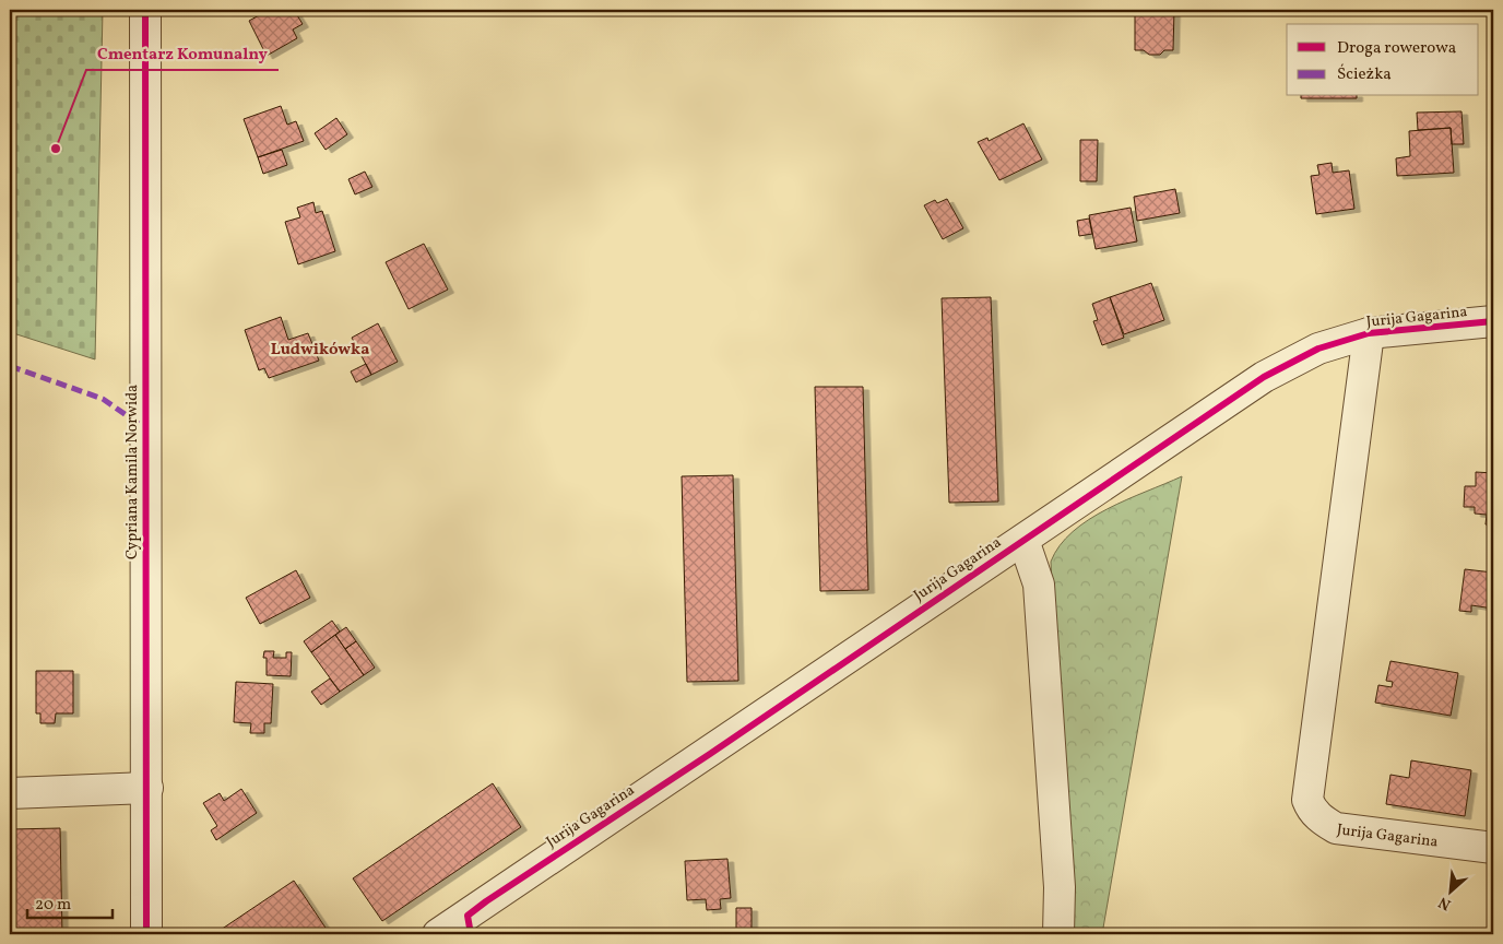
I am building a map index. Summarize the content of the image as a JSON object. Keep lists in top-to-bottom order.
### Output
{
  "streets": {
    "street": ["Jurija Gagarina", "Cypriana Kamila Norwida"]
  },
  "districts": ["Ludwikówka"],
  "places": ["Cmentarz Komunalny"],
  "legend": ["Droga rowerowa", "Ścieżka"],
  "scale_bar": "20 m",
  "north": "bottom left"
}
